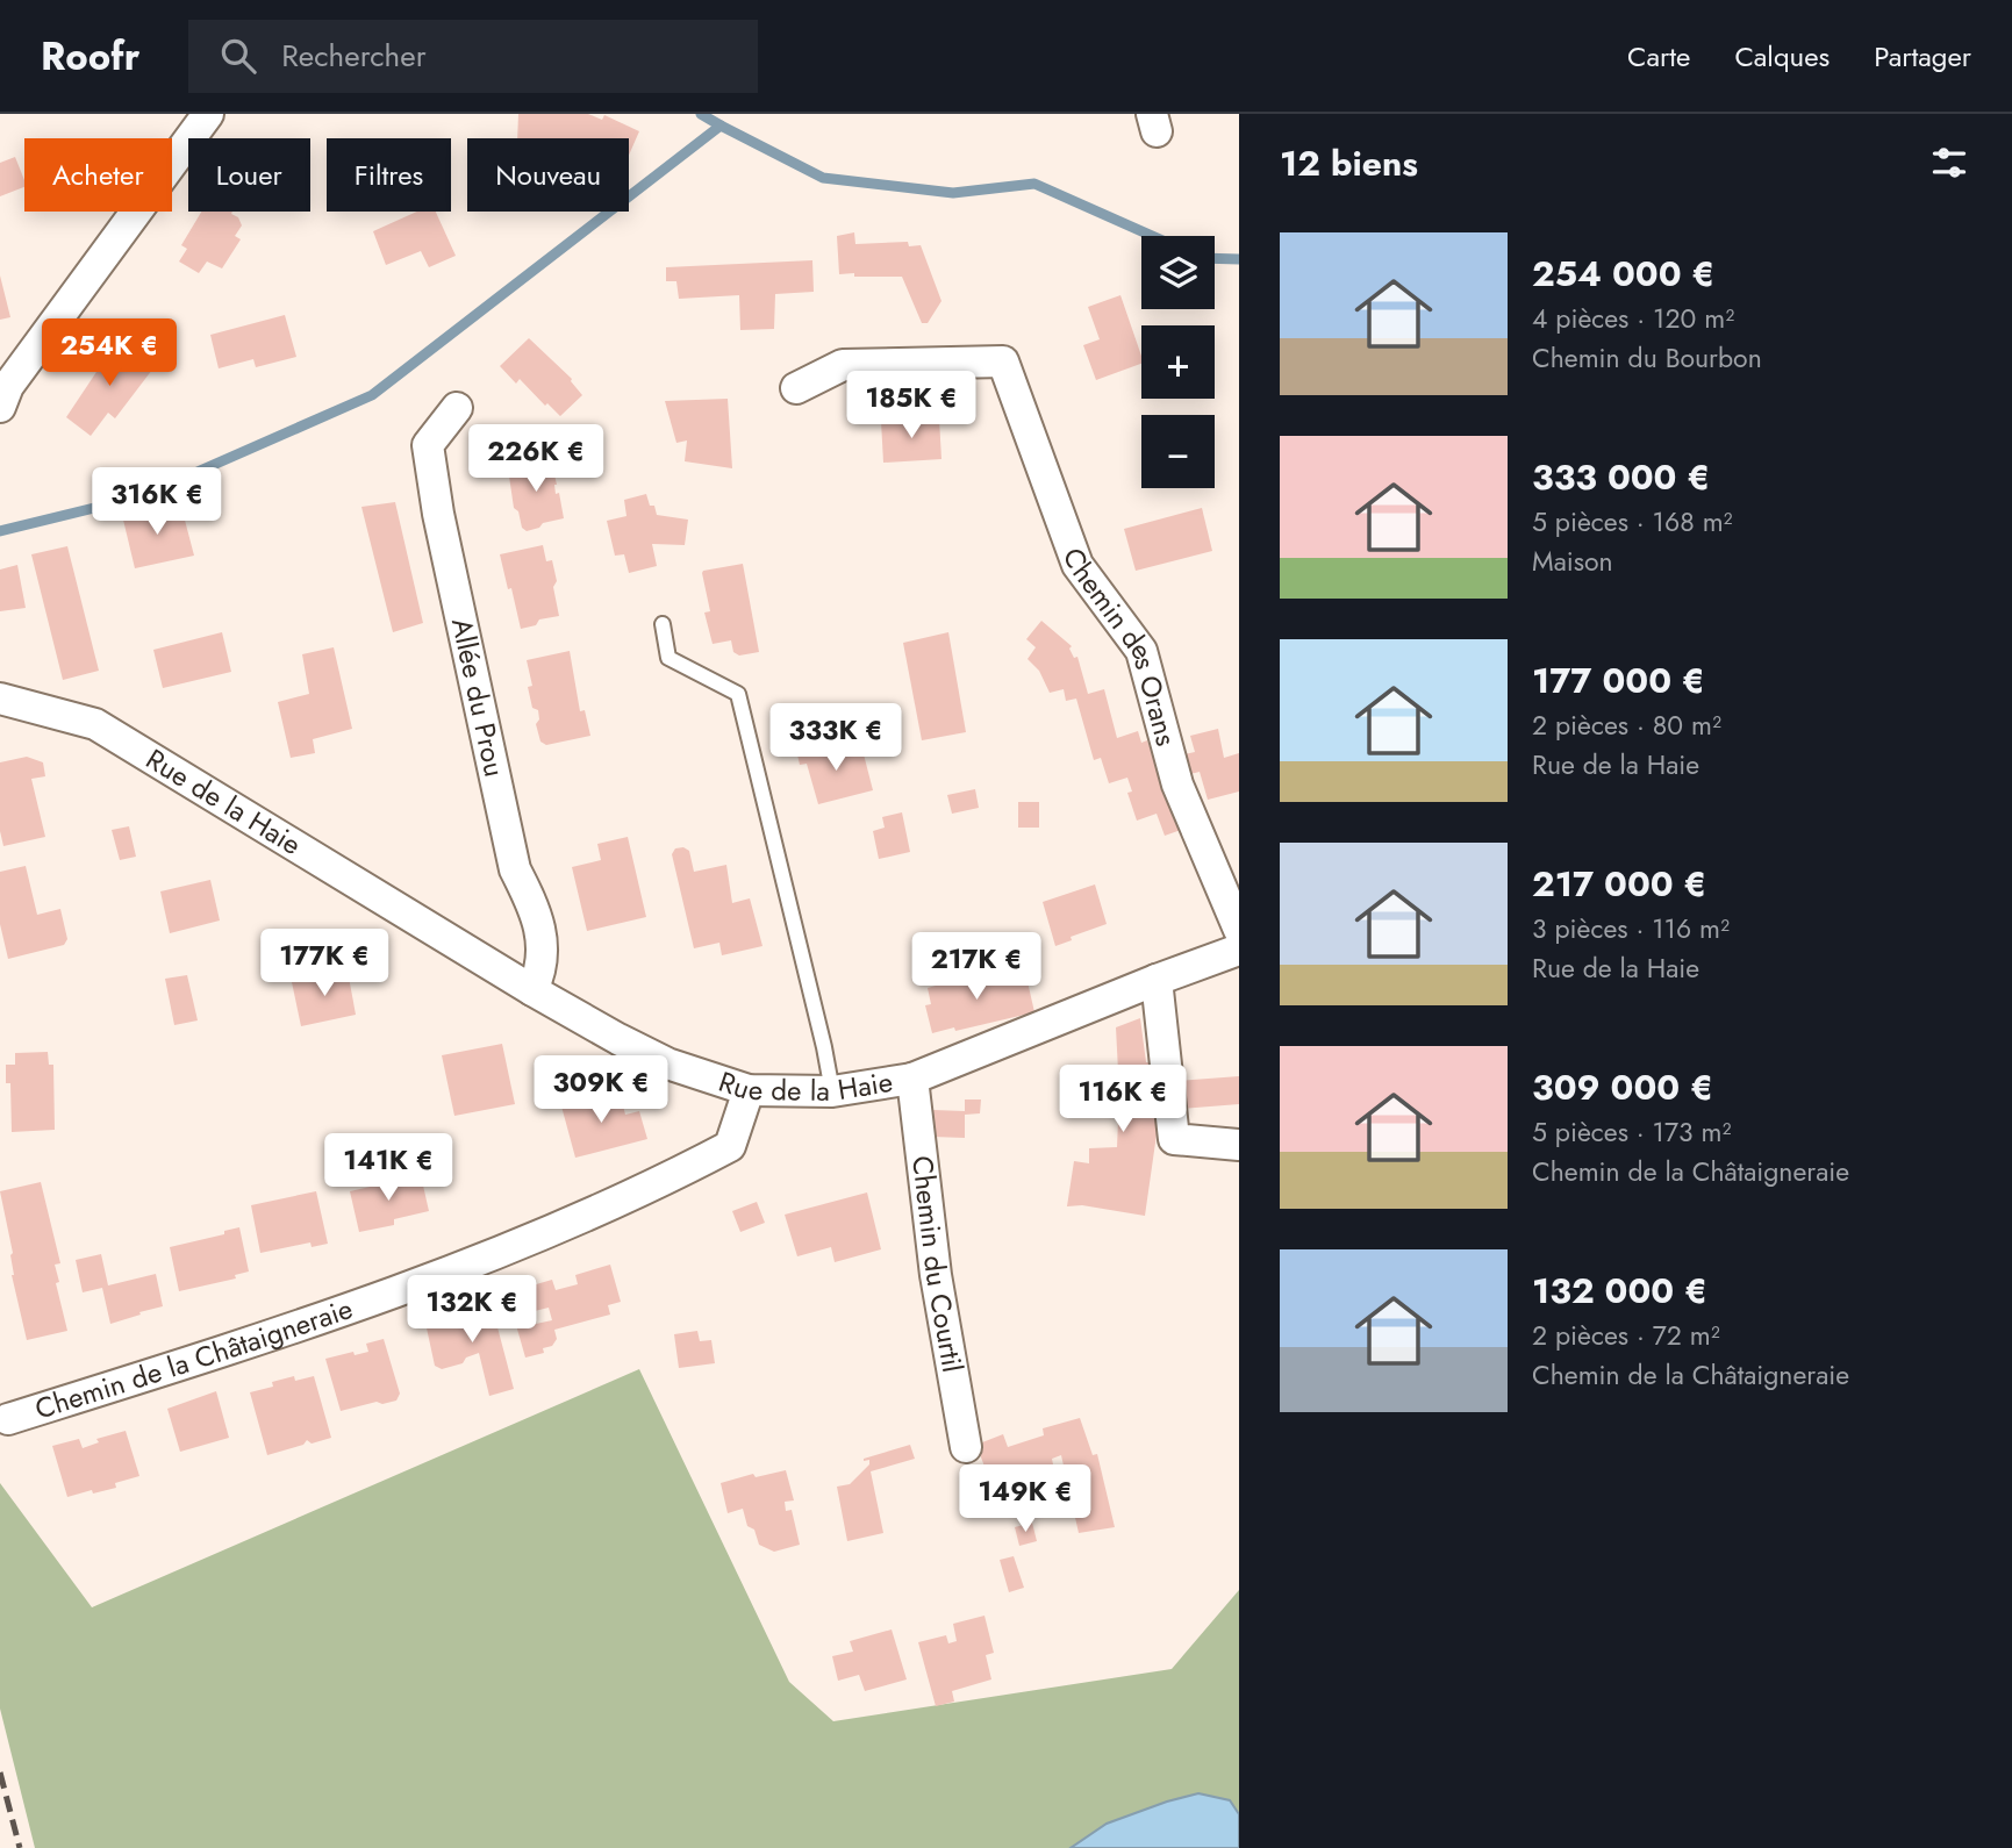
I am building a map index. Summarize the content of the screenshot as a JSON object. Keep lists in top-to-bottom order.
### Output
{
  "streets": {
    "street": [
      "Chemin des Orans",
      "Allée du Prou",
      "Rue de la Haie",
      "Chemin du Courtil",
      "Chemin de la Châtaigneraie"
    ]
  },
  "crossings": [
    ["Allée du Prou", "Rue de la Haie"],
    ["Rue de la Haie", "Chemin du Courtil"],
    ["Rue de la Haie", "Chemin de la Châtaigneraie"]
  ],
  "page": {
    "header": "Roofr",
    "search": "Rechercher",
    "nav": ["Carte", "Calques", "Partager"],
    "heading": "12 biens",
    "chip": [
      "Acheter",
      "Louer",
      "Filtres",
      "Nouveau"
    ],
    "list": [
      {
        "name": "254 000 €",
        "note": "4 pièces · 120 m² · Chemin du Bourbon"
      },
      {
        "name": "333 000 €",
        "note": "5 pièces · 168 m² · Maison"
      },
      {
        "name": "177 000 €",
        "note": "2 pièces · 80 m² · Rue de la Haie"
      },
      {
        "name": "217 000 €",
        "note": "3 pièces · 116 m² · Rue de la Haie"
      },
      {
        "name": "309 000 €",
        "note": "5 pièces · 173 m² · Chemin de la Châtaigneraie"
      },
      {
        "name": "132 000 €",
        "note": "2 pièces · 72 m² · Chemin de la Châtaigneraie"
      }
    ],
    "map_buttons": ["+", "−"],
    "price": [
      "254K €",
      "185K €",
      "226K €",
      "316K €",
      "333K €",
      "177K €",
      "217K €",
      "309K €",
      "116K €",
      "141K €",
      "132K €",
      "149K €"
    ]
  }
}
